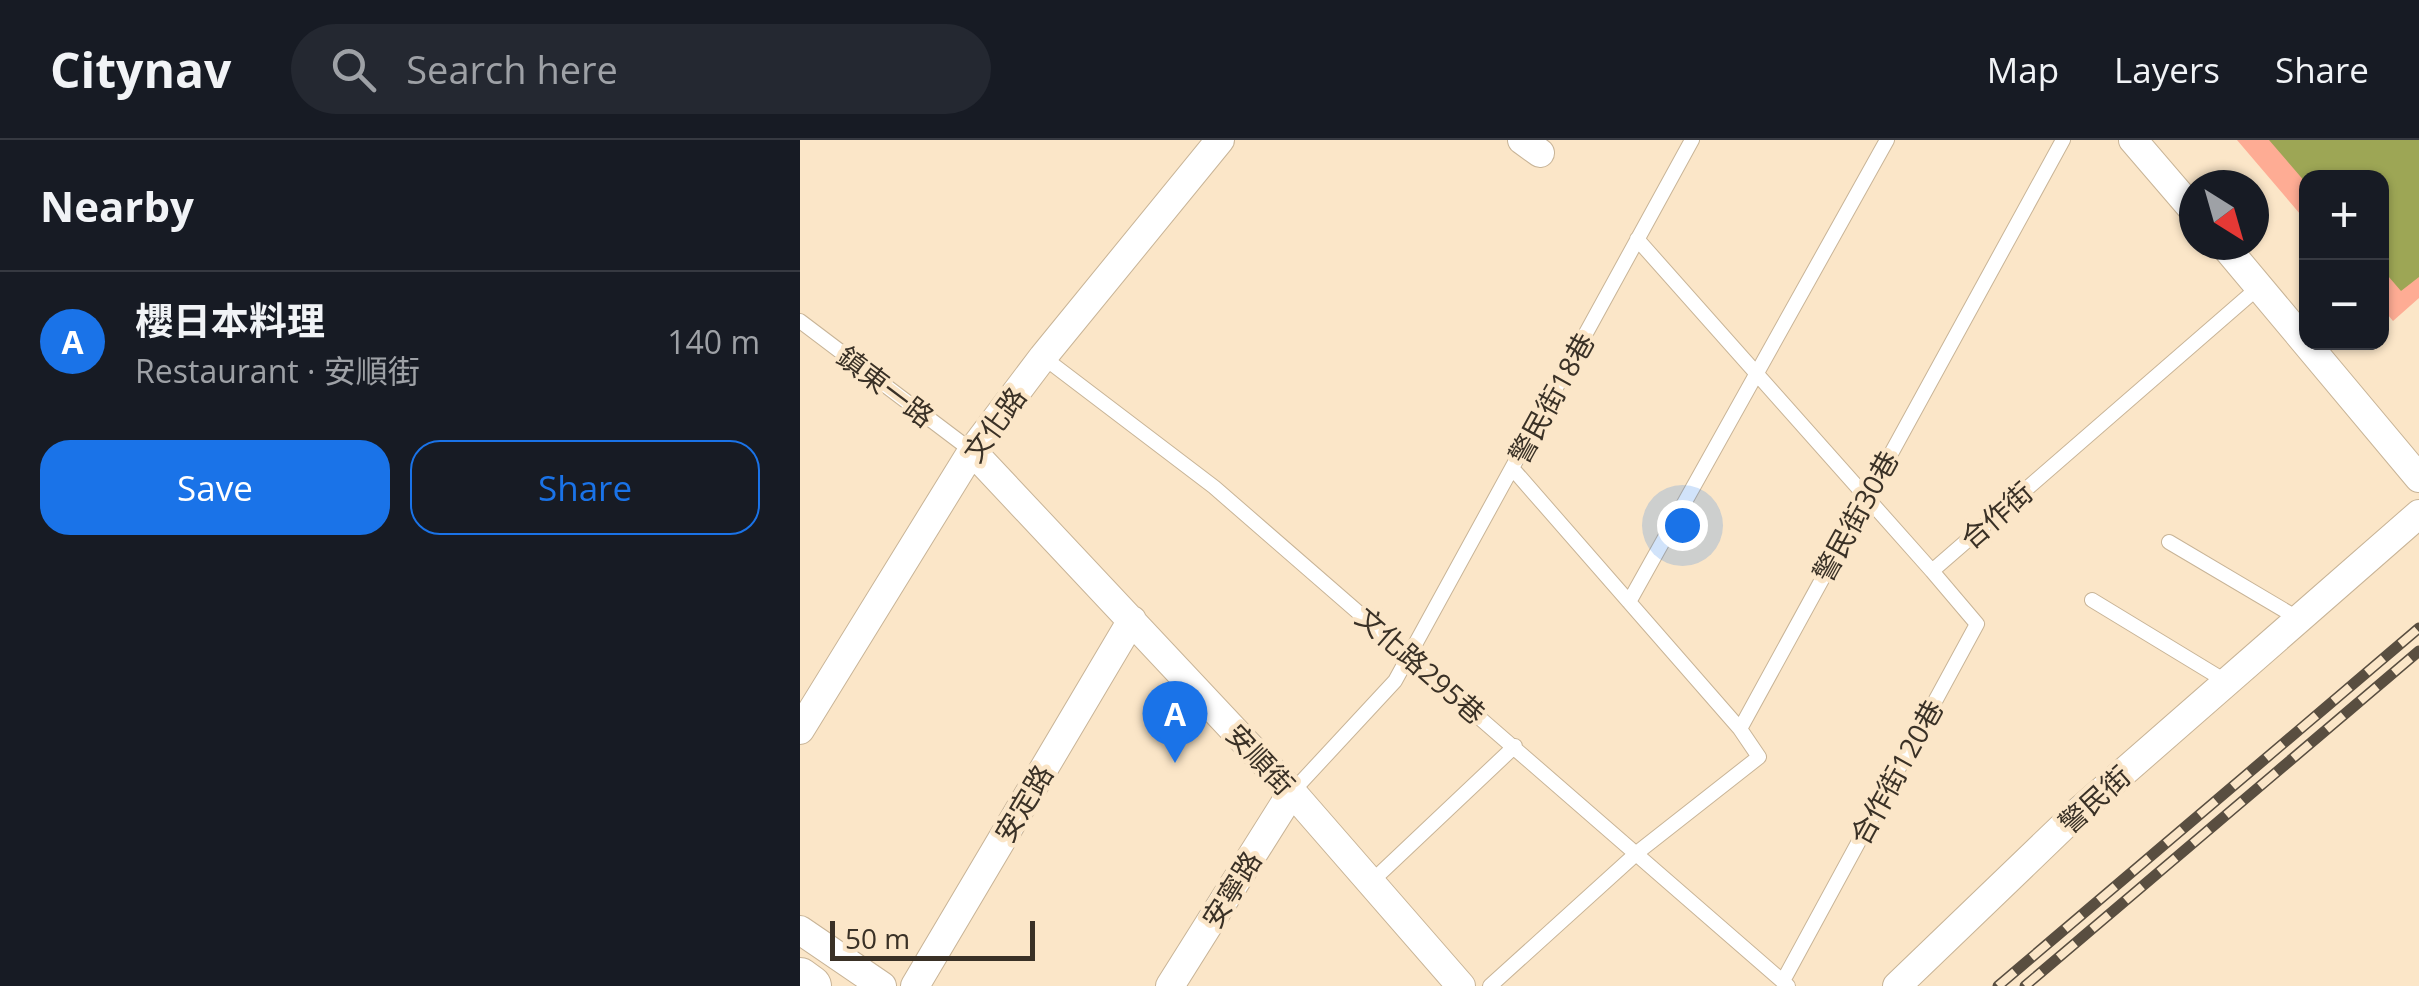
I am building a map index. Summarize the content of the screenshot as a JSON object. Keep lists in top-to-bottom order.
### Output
{
  "streets": {
    "street": [
      "文化路",
      "安順街",
      "警民街",
      "安定路",
      "安寧路"
    ],
    "lane": [
      "鎮東一路",
      "警民街18巷",
      "合作街",
      "警民街30巷",
      "文化路295巷",
      "合作街120巷"
    ]
  },
  "crossings": [
    ["鎮東一路", "文化路"],
    ["鎮東一路", "安順街"],
    ["警民街18巷", "文化路295巷"],
    ["警民街18巷", "安順街"],
    ["警民街18巷", "安寧路"],
    ["文化路", "文化路295巷"],
    ["文化路", "安順街"],
    ["合作街", "合作街120巷"],
    ["文化路295巷", "合作街120巷"],
    ["安順街", "安定路"],
    ["安順街", "安寧路"]
  ],
  "scale_bar": "50 m",
  "north": "bottom right",
  "page": {
    "header": "Citynav",
    "search": "Search here",
    "nav": ["Map", "Layers", "Share"],
    "heading": "Nearby",
    "map_buttons": ["+", "−"],
    "list": [
      {
        "mark": "A",
        "name": "櫻日本料理",
        "note": "Restaurant · 安順街",
        "value": "140 m"
      }
    ],
    "buttons": ["Save", "Share"],
    "pins": "A",
    "scale": "50 m"
  }
}
